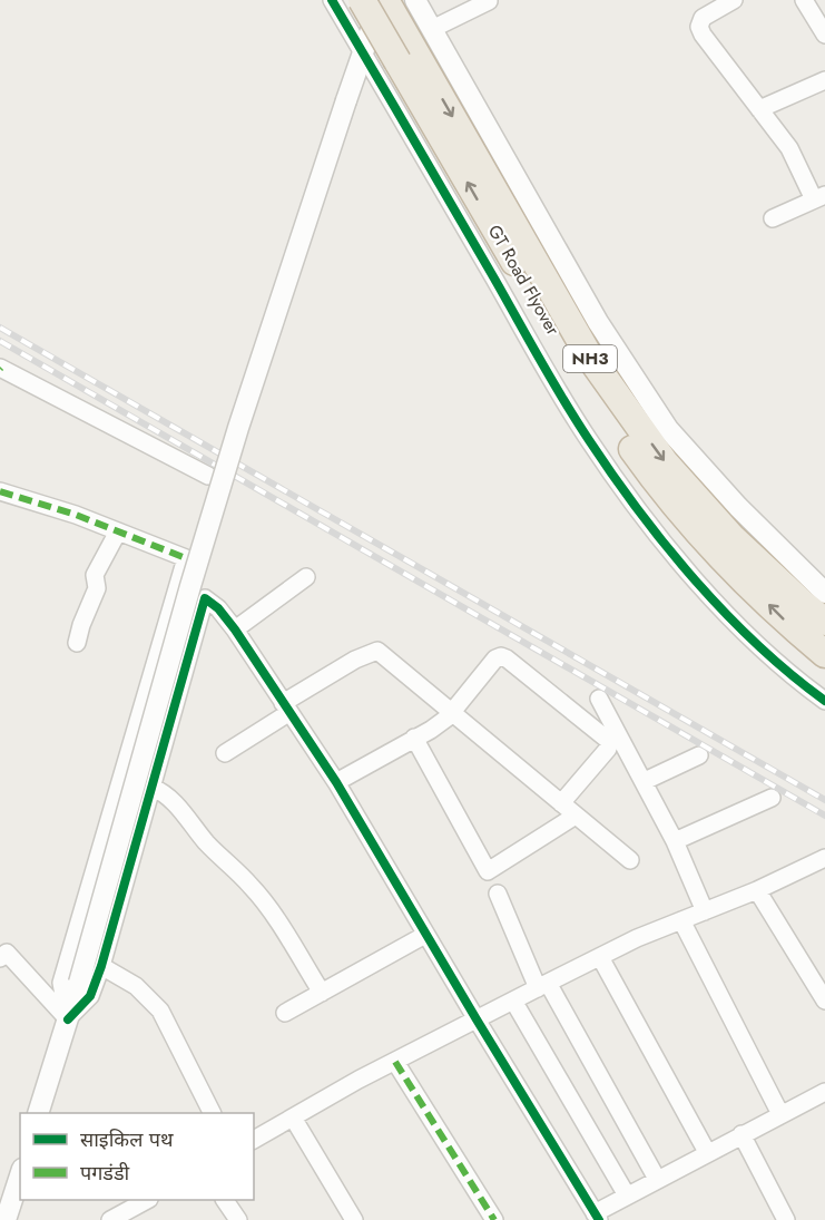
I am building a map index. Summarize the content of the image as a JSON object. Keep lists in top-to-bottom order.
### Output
{
  "streets": {
    "highway": ["GT Road Flyover", "NH3"]
  },
  "legend": ["साइकिल पथ", "पगडंडी"]
}
